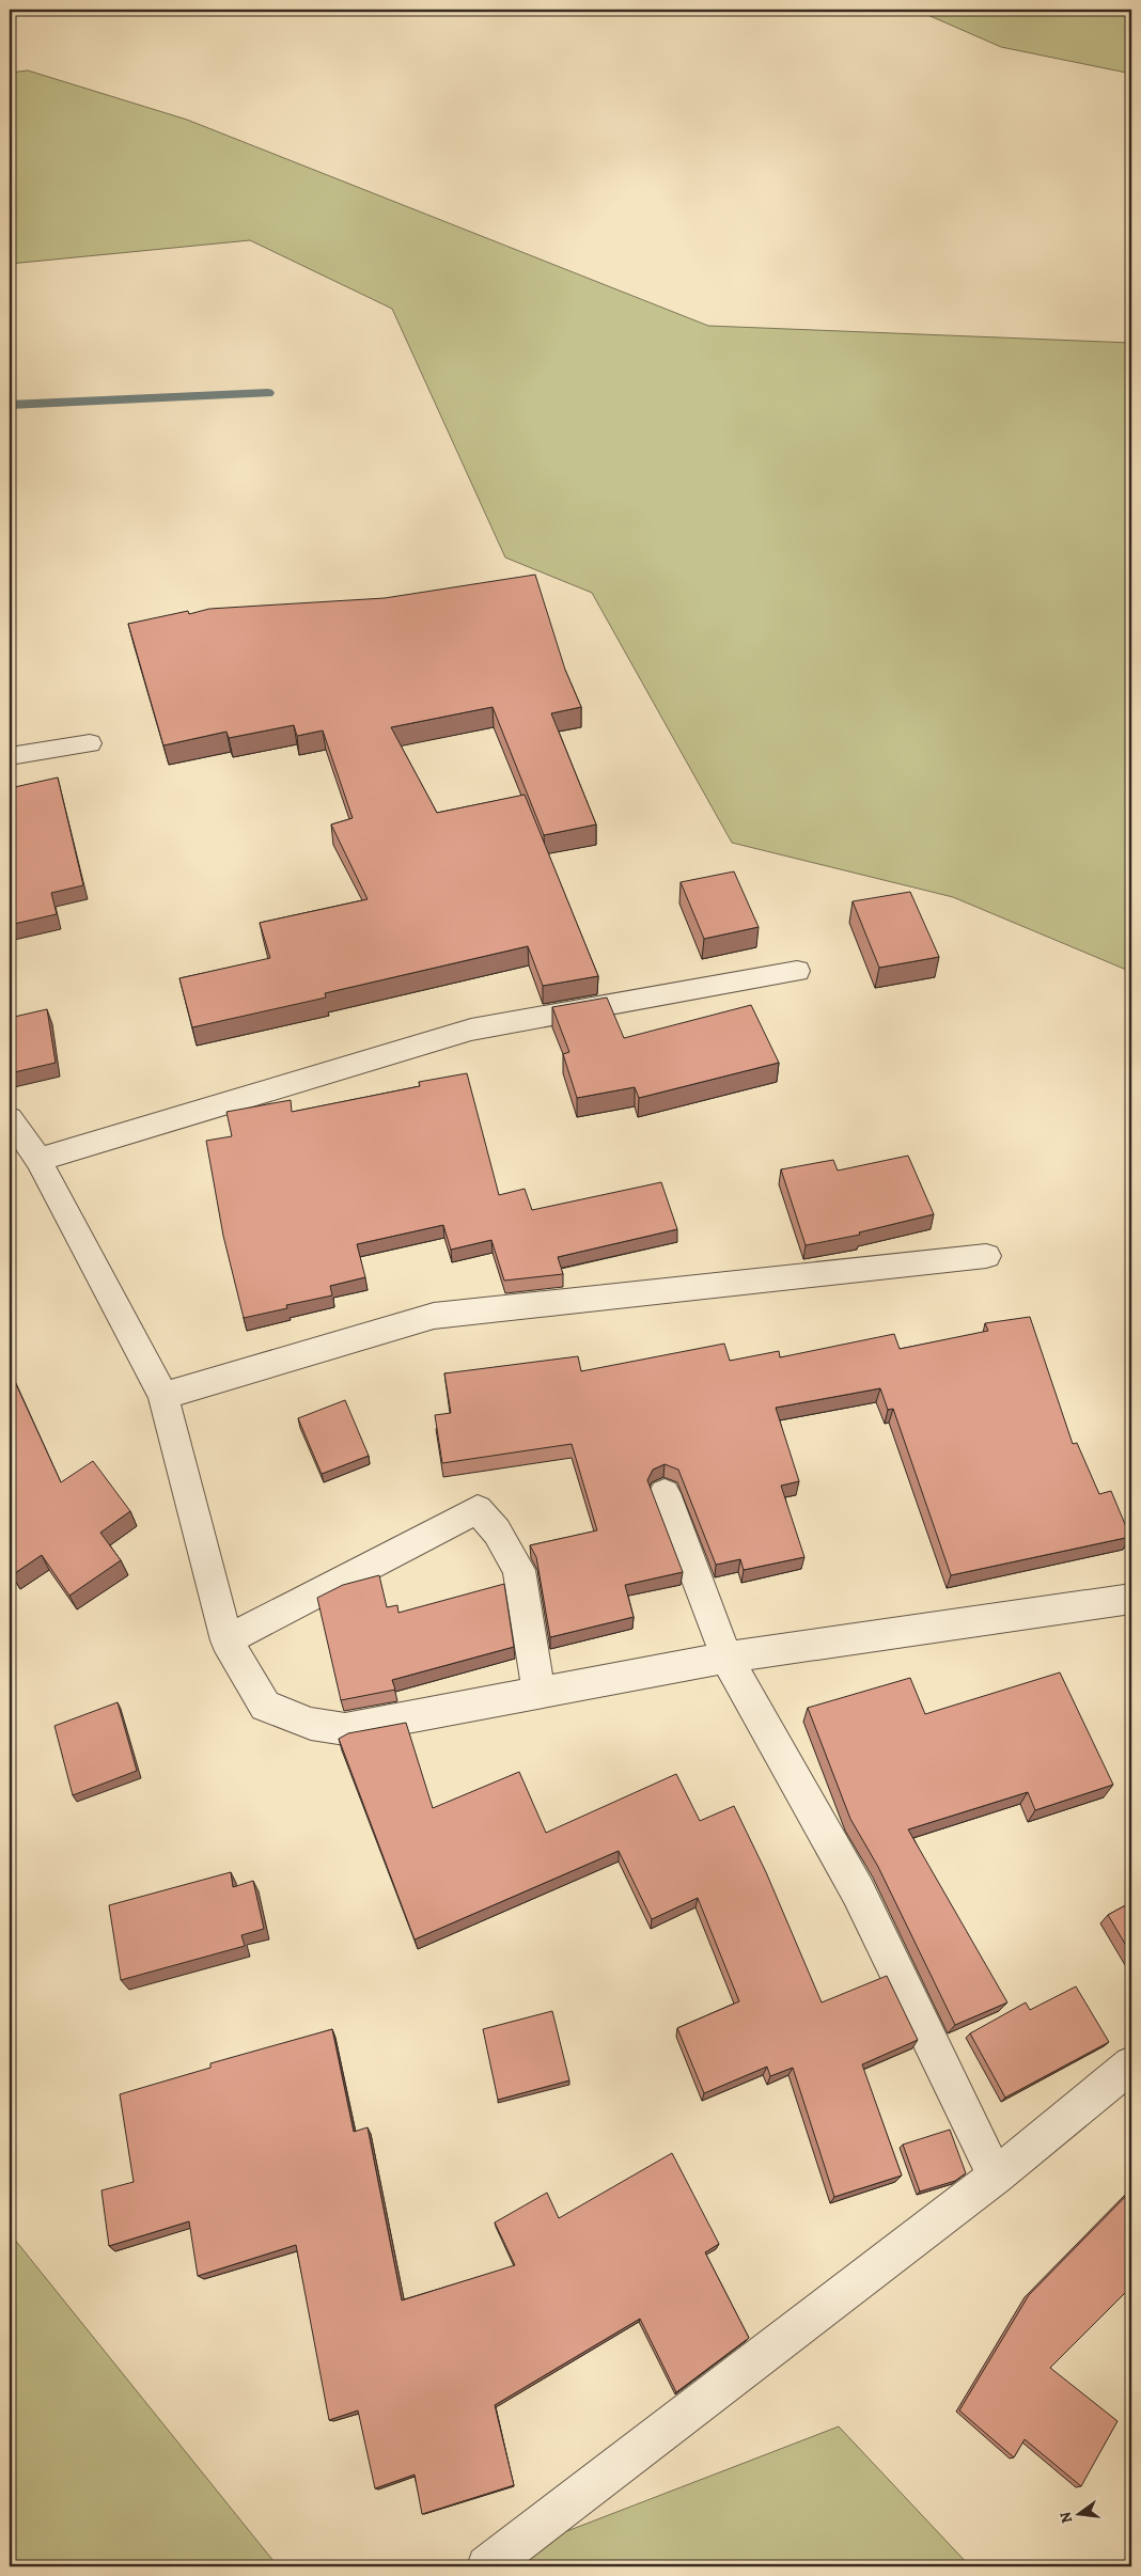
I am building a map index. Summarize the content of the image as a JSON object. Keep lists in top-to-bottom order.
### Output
{
  "north": "left"
}
